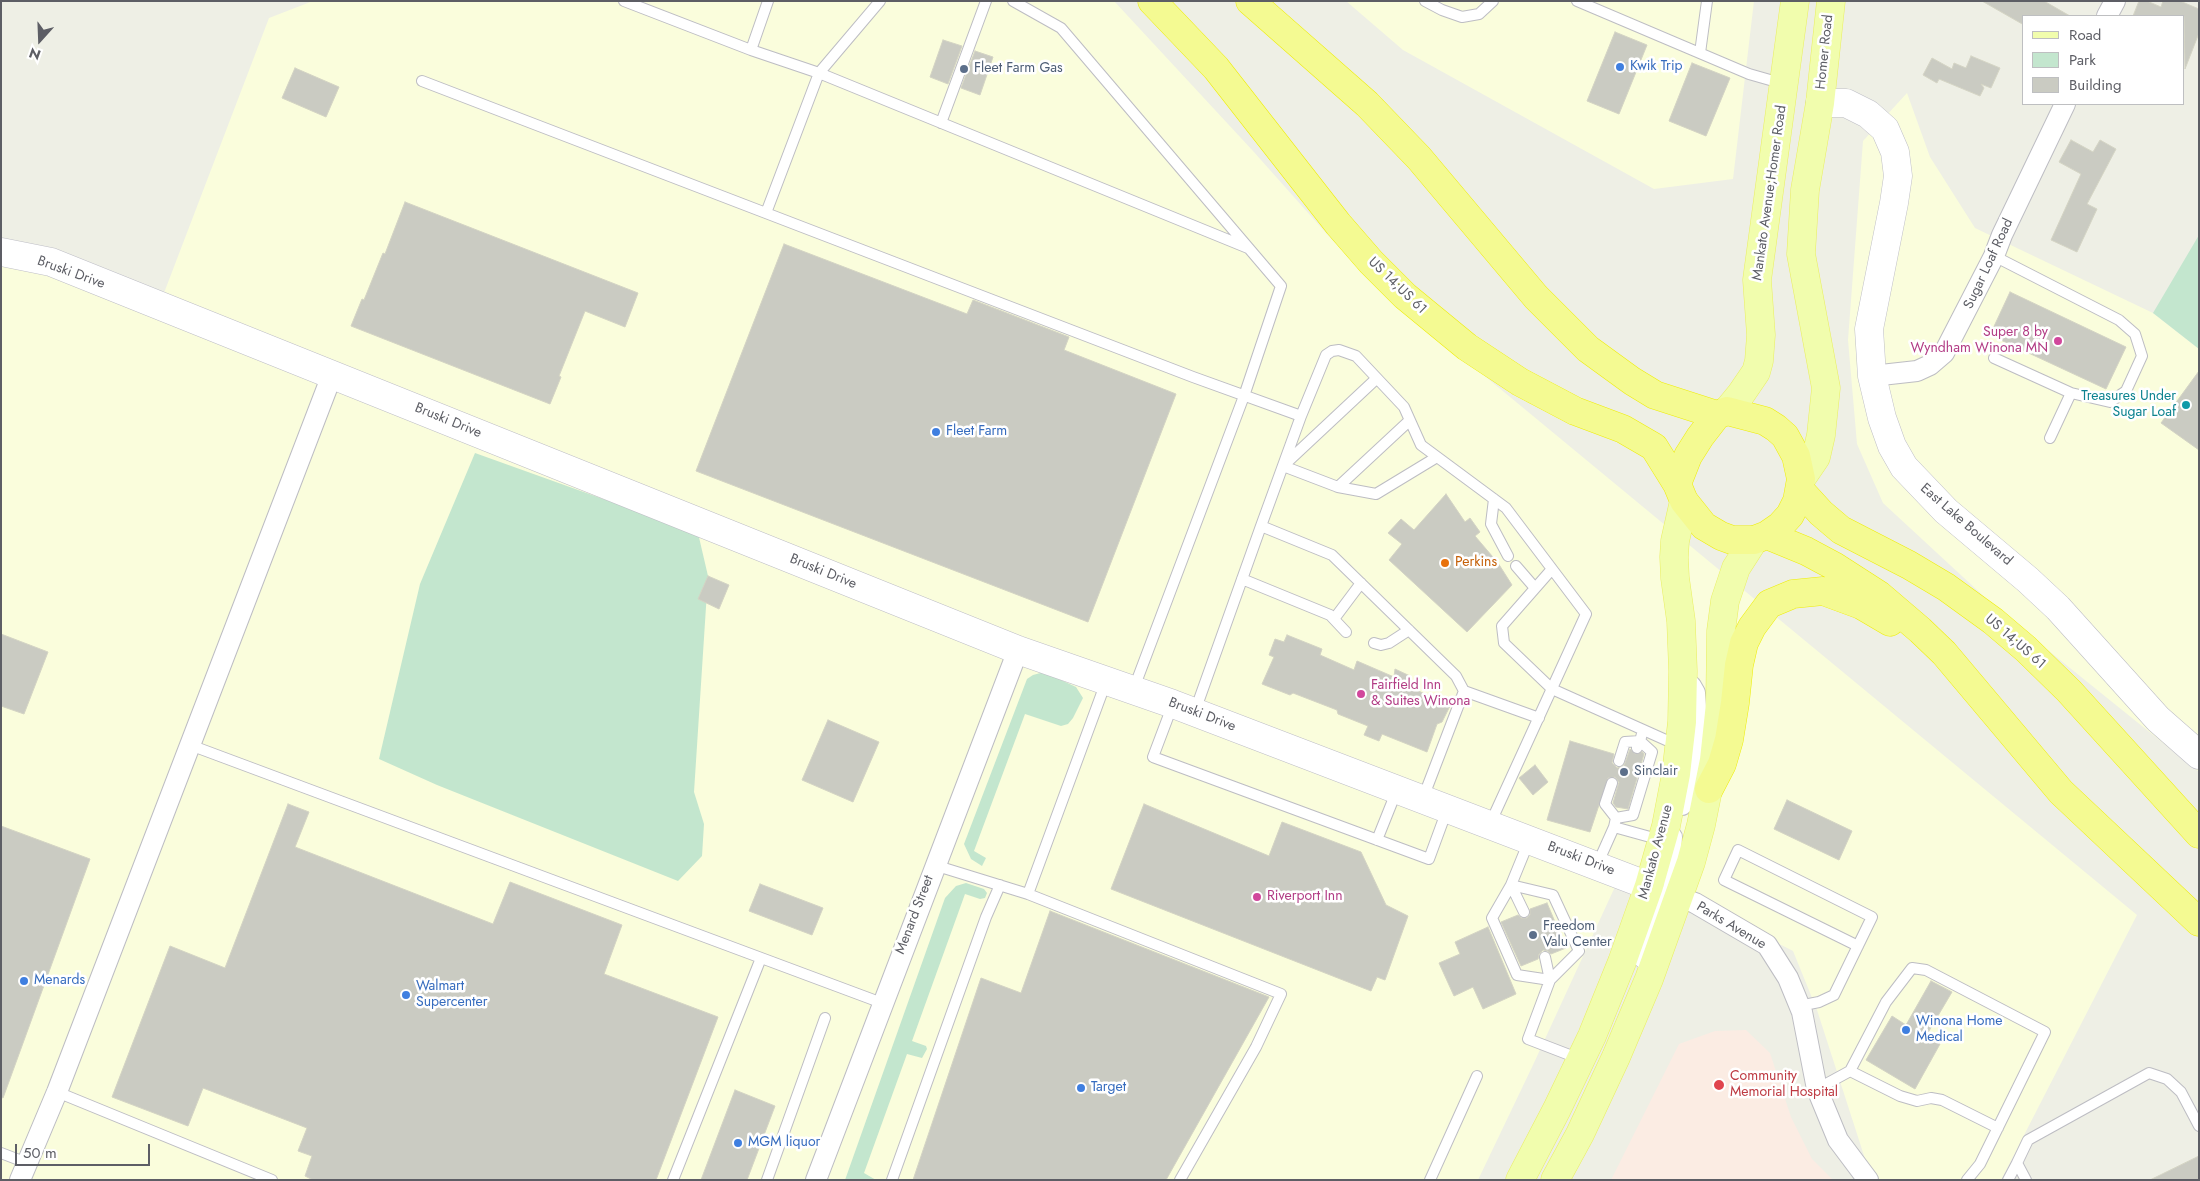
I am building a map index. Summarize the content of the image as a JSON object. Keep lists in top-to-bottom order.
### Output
{
  "streets": {
    "highway": ["US 14;US 61"],
    "main road": ["Homer Road", "Mankato Avenue;Homer Road", "Mankato Avenue"],
    "street": [
      "Sugar Loaf Road",
      "Bruski Drive",
      "East Lake Boulevard",
      "Menard Street",
      "Parks Avenue"
    ]
  },
  "crossings": [
    ["Homer Road", "East Lake Boulevard"],
    ["Mankato Avenue;Homer Road", "US 14;US 61"],
    ["Mankato Avenue;Homer Road", "Mankato Avenue"],
    ["Sugar Loaf Road", "East Lake Boulevard"],
    ["Bruski Drive", "Mankato Avenue"],
    ["Bruski Drive", "Menard Street"],
    ["US 14;US 61", "Mankato Avenue"]
  ],
  "places": [
    "Kwik Trip",
    "Fleet Farm Gas",
    "Super 8 by Wyndham Winona MN",
    "Treasures Under Sugar Loaf",
    "Fleet Farm",
    "Perkins",
    "Fairfield Inn & Suites Winona",
    "Sinclair",
    "Riverport Inn",
    "Freedom Valu Center",
    "Menards",
    "Walmart Supercenter",
    "Winona Home Medical",
    "Community Memorial Hospital",
    "Target",
    "MGM liquor"
  ],
  "legend": ["Road", "Park", "Building"],
  "scale_bar": "50 m",
  "north": "bottom"
}
